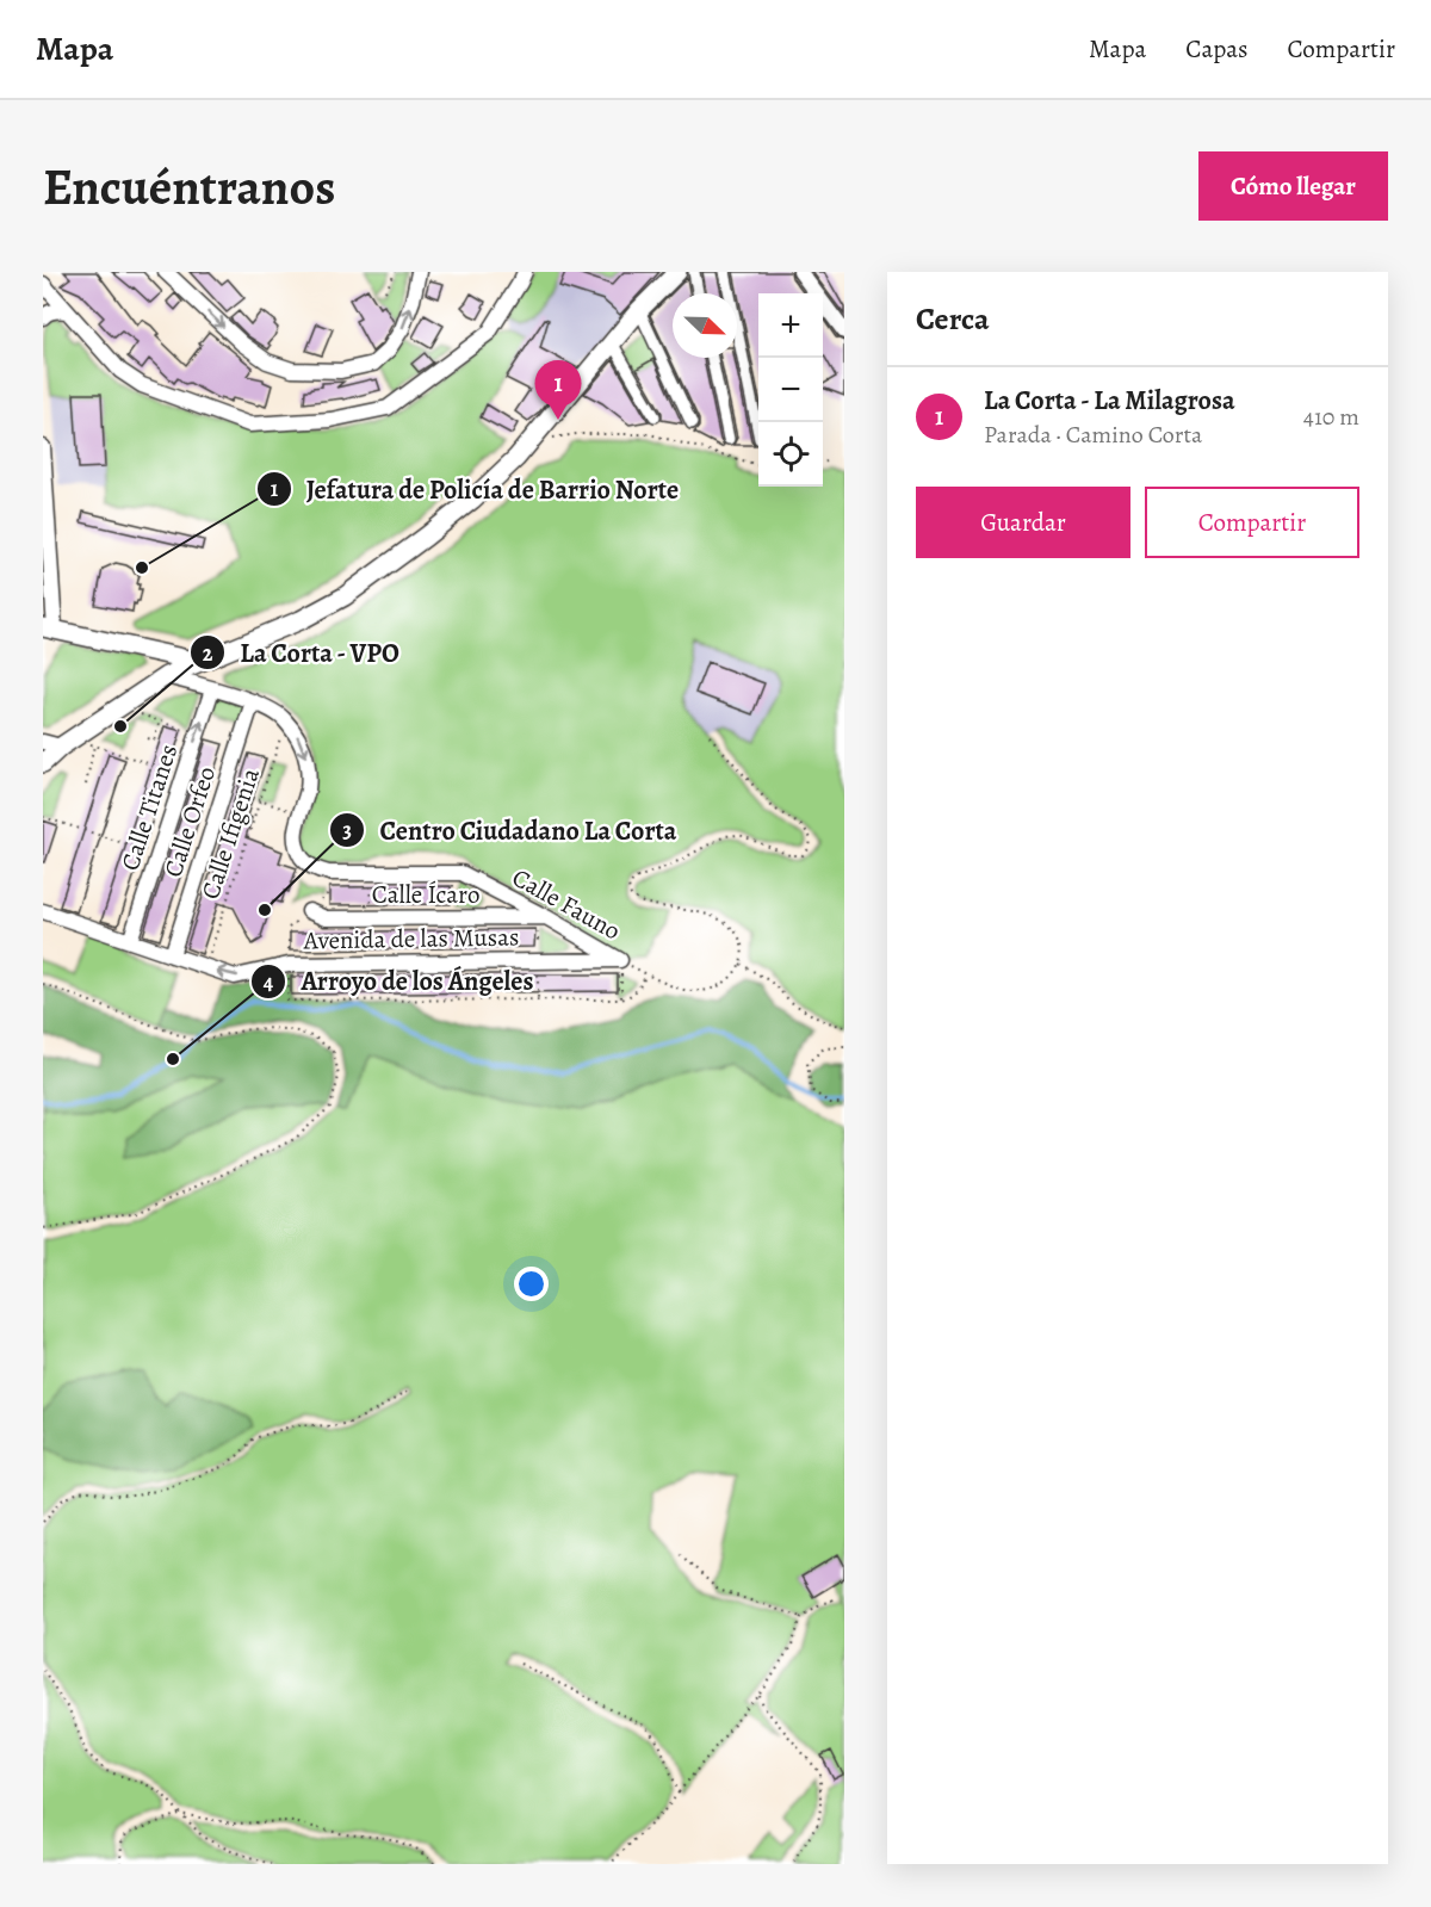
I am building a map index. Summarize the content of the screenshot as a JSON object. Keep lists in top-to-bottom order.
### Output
{
  "streets": {
    "street": [
      "Calle Titanes",
      "Calle Orfeo",
      "Calle Ícaro",
      "Calle Fauno",
      "Avenida de las Musas"
    ],
    "path": ["Calle Ifigenia"]
  },
  "crossings": [
    ["Calle Titanes", "Calle Fauno"],
    ["Calle Titanes", "Avenida de las Musas"],
    ["Calle Orfeo", "Calle Fauno"],
    ["Calle Orfeo", "Avenida de las Musas"],
    ["Calle Ifigenia", "Calle Fauno"],
    ["Calle Ícaro", "Calle Fauno"],
    ["Calle Fauno", "Avenida de las Musas"]
  ],
  "one_way": ["Calle Titanes", "Calle Fauno", "Avenida de las Musas"],
  "places": [
    "Jefatura de Policía de Barrio Norte",
    "La Corta - VPO",
    "Centro Ciudadano La Corta",
    "Arroyo de los Ángeles"
  ],
  "north": "bottom right",
  "page": {
    "header": "Mapa",
    "nav": ["Mapa", "Capas", "Compartir"],
    "buttons": [
      "Cómo llegar",
      ["Guardar", "Compartir"]
    ],
    "title": "Encuéntranos",
    "heading": "Cerca",
    "map_buttons": ["+", "−"],
    "pins": "1",
    "list": [
      {
        "mark": "1",
        "name": "La Corta - La Milagrosa",
        "note": "Parada · Camino Corta",
        "value": "410 m"
      }
    ]
  }
}
